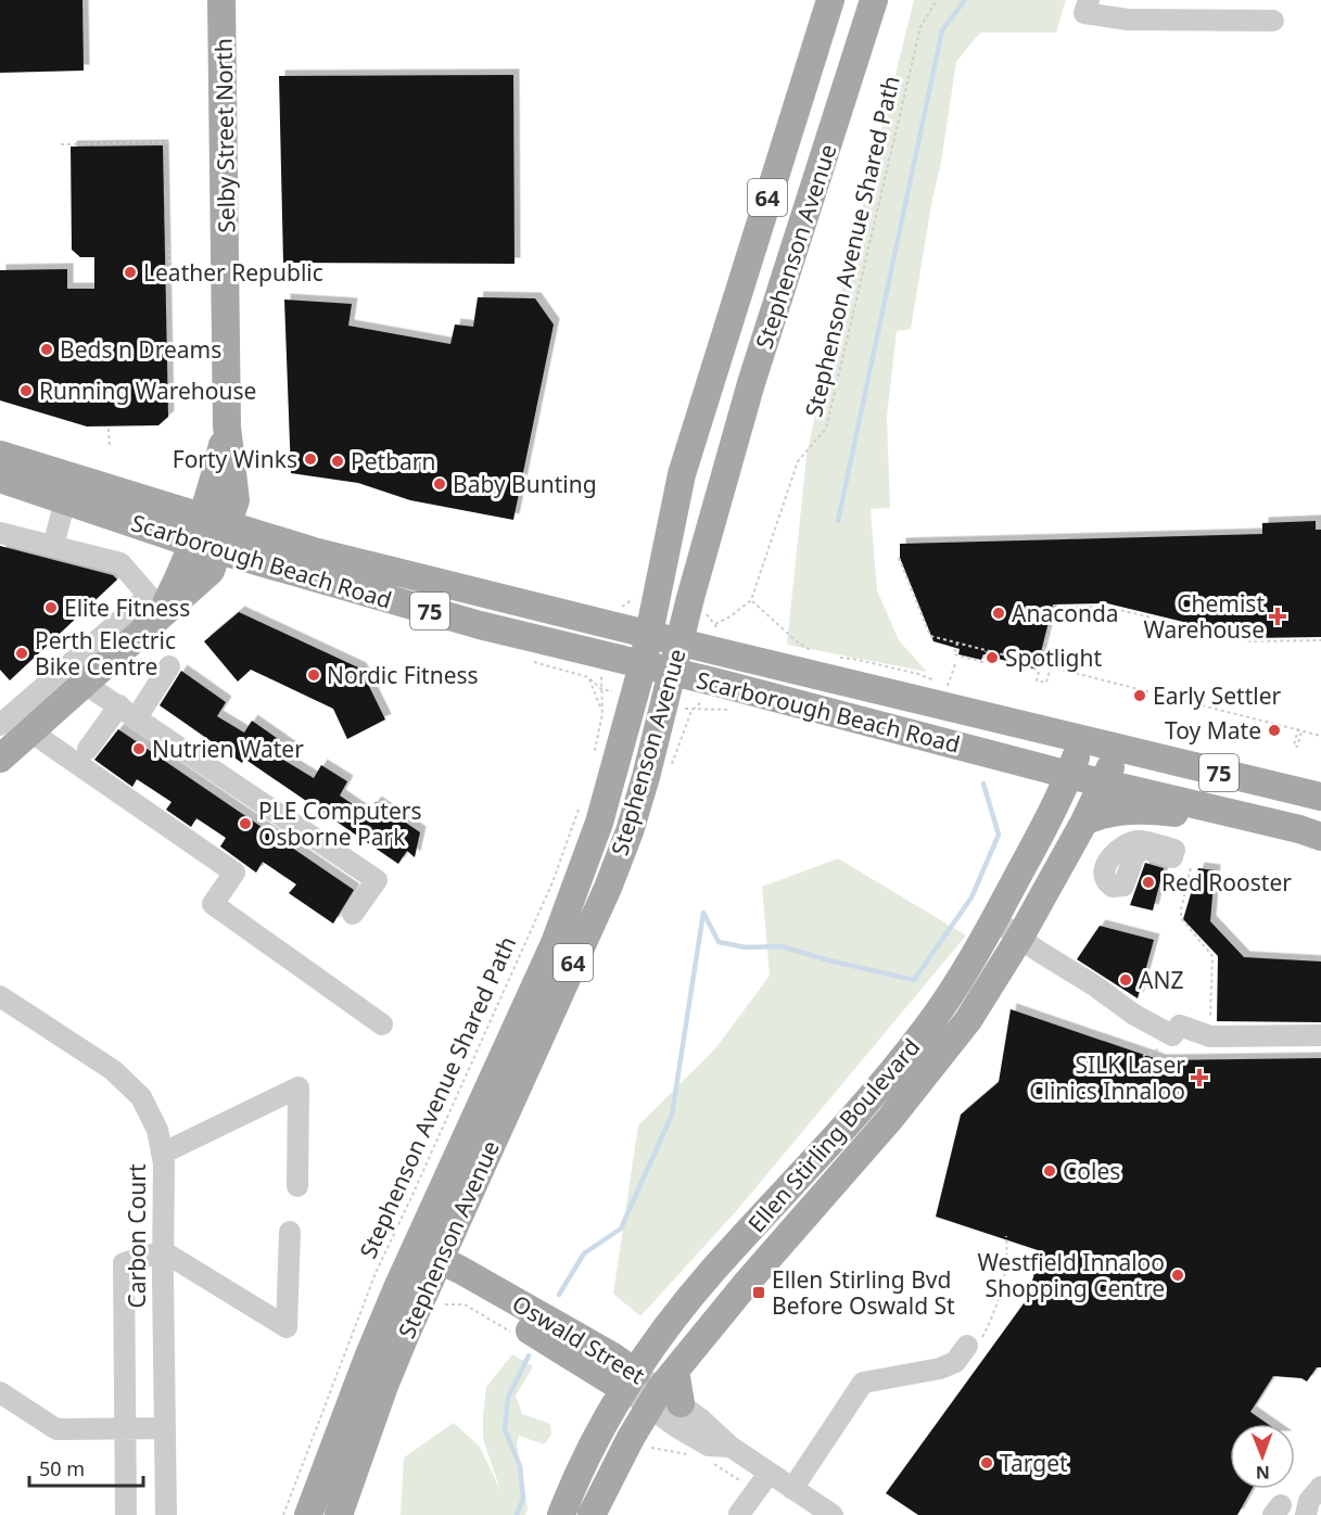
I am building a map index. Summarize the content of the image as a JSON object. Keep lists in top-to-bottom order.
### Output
{
  "streets": {
    "main road": [
      "Selby Street North",
      "64",
      "Stephenson Avenue",
      "Scarborough Beach Road",
      "75",
      "Ellen Stirling Boulevard",
      "Oswald Street"
    ],
    "street": ["Carbon Court"],
    "path": ["Stephenson Avenue Shared Path"]
  },
  "crossings": [
    ["Selby Street North", "Scarborough Beach Road"],
    ["Stephenson Avenue", "Scarborough Beach Road"],
    ["Stephenson Avenue", "Oswald Street"],
    ["Scarborough Beach Road", "Ellen Stirling Boulevard"],
    ["Ellen Stirling Boulevard", "Oswald Street"]
  ],
  "places": {
    "other": [
      "Leather Republic",
      "Beds n Dreams",
      "Running Warehouse",
      "Forty Winks",
      "Petbarn",
      "Baby Bunting",
      "Elite Fitness",
      "Anaconda",
      "Perth Electric Bike Centre",
      "Spotlight",
      "Nordic Fitness",
      "Early Settler",
      "Toy Mate",
      "Nutrien Water",
      "PLE Computers Osborne Park",
      "Red Rooster",
      "ANZ",
      "Coles",
      "Westfield Innaloo Shopping Centre",
      "Target"
    ],
    "health": ["Chemist Warehouse", "SILK Laser Clinics Innaloo"],
    "transit": ["Ellen Stirling Bvd Before Oswald St"]
  },
  "scale_bar": "50 m",
  "north": "bottom"
}
